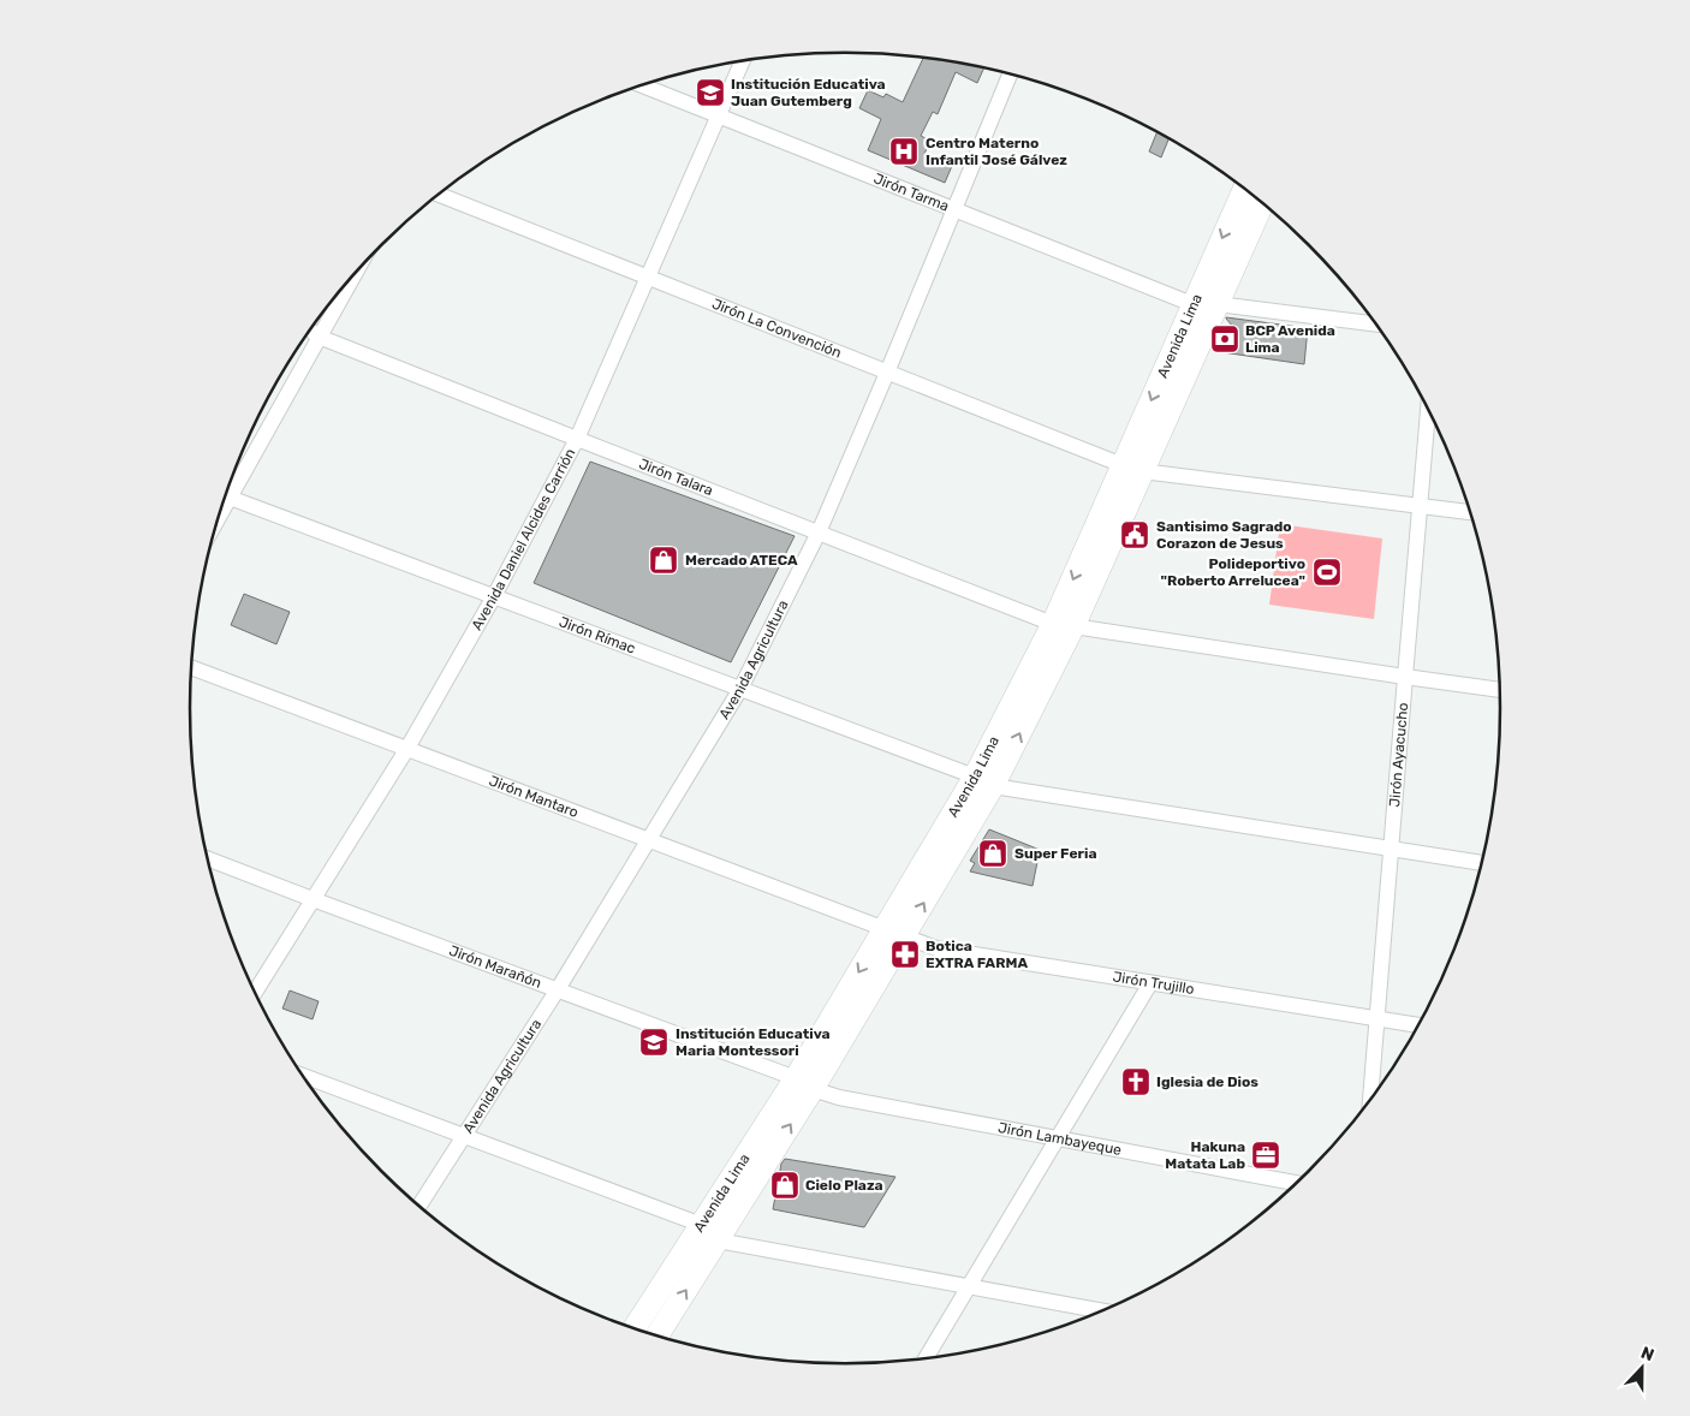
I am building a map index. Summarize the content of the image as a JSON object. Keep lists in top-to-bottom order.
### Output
{
  "streets": {
    "main road": ["Avenida Lima"],
    "street": [
      "Jirón Tarma",
      "Jirón La Convención",
      "Jirón Talara",
      "Avenida Daniel Alcides Carrión",
      "Jirón Rímac",
      "Avenida Agricultura",
      "Jirón Ayacucho",
      "Jirón Mantaro",
      "Jirón Marañón",
      "Jirón Trujillo",
      "Jirón Lambayeque"
    ]
  },
  "crossings": [
    ["Jirón Tarma", "Avenida Lima"],
    ["Jirón Tarma", "Avenida Daniel Alcides Carrión"],
    ["Jirón Tarma", "Avenida Agricultura"],
    ["Jirón La Convención", "Avenida Lima"],
    ["Jirón La Convención", "Avenida Daniel Alcides Carrión"],
    ["Jirón La Convención", "Avenida Agricultura"],
    ["Jirón La Convención", "Jirón Ayacucho"],
    ["Avenida Lima", "Jirón Talara"],
    ["Avenida Lima", "Jirón Rímac"],
    ["Avenida Lima", "Jirón Mantaro"],
    ["Avenida Lima", "Jirón Marañón"],
    ["Avenida Lima", "Jirón Trujillo"],
    ["Avenida Lima", "Jirón Lambayeque"],
    ["Jirón Talara", "Avenida Daniel Alcides Carrión"],
    ["Jirón Talara", "Avenida Agricultura"],
    ["Jirón Talara", "Jirón Ayacucho"],
    ["Avenida Daniel Alcides Carrión", "Jirón Rímac"],
    ["Avenida Daniel Alcides Carrión", "Jirón Mantaro"],
    ["Avenida Daniel Alcides Carrión", "Jirón Marañón"],
    ["Jirón Rímac", "Avenida Agricultura"],
    ["Jirón Rímac", "Jirón Ayacucho"],
    ["Avenida Agricultura", "Jirón Mantaro"],
    ["Avenida Agricultura", "Jirón Marañón"],
    ["Jirón Ayacucho", "Jirón Trujillo"],
    ["Jirón Mantaro", "Jirón Trujillo"],
    ["Jirón Marañón", "Jirón Lambayeque"]
  ],
  "places": {
    "school or university": ["Institución Educativa Juan Gutemberg", "Institución Educativa Maria Montessori"],
    "hospital": ["Centro Materno Infantil José Gálvez"],
    "bank": ["BCP Avenida Lima"],
    "public building": ["Santisimo Sagrado Corazon de Jesus"],
    "shop": ["Mercado ATECA", "Super Feria", "Cielo Plaza"],
    "sports": ["Polideportivo \"Roberto Arrelucea\""],
    "pharmacy": ["Botica EXTRA FARMA"],
    "church": ["Iglesia de Dios"],
    "office": ["Hakuna Matata Lab"]
  },
  "north": "top"
}
